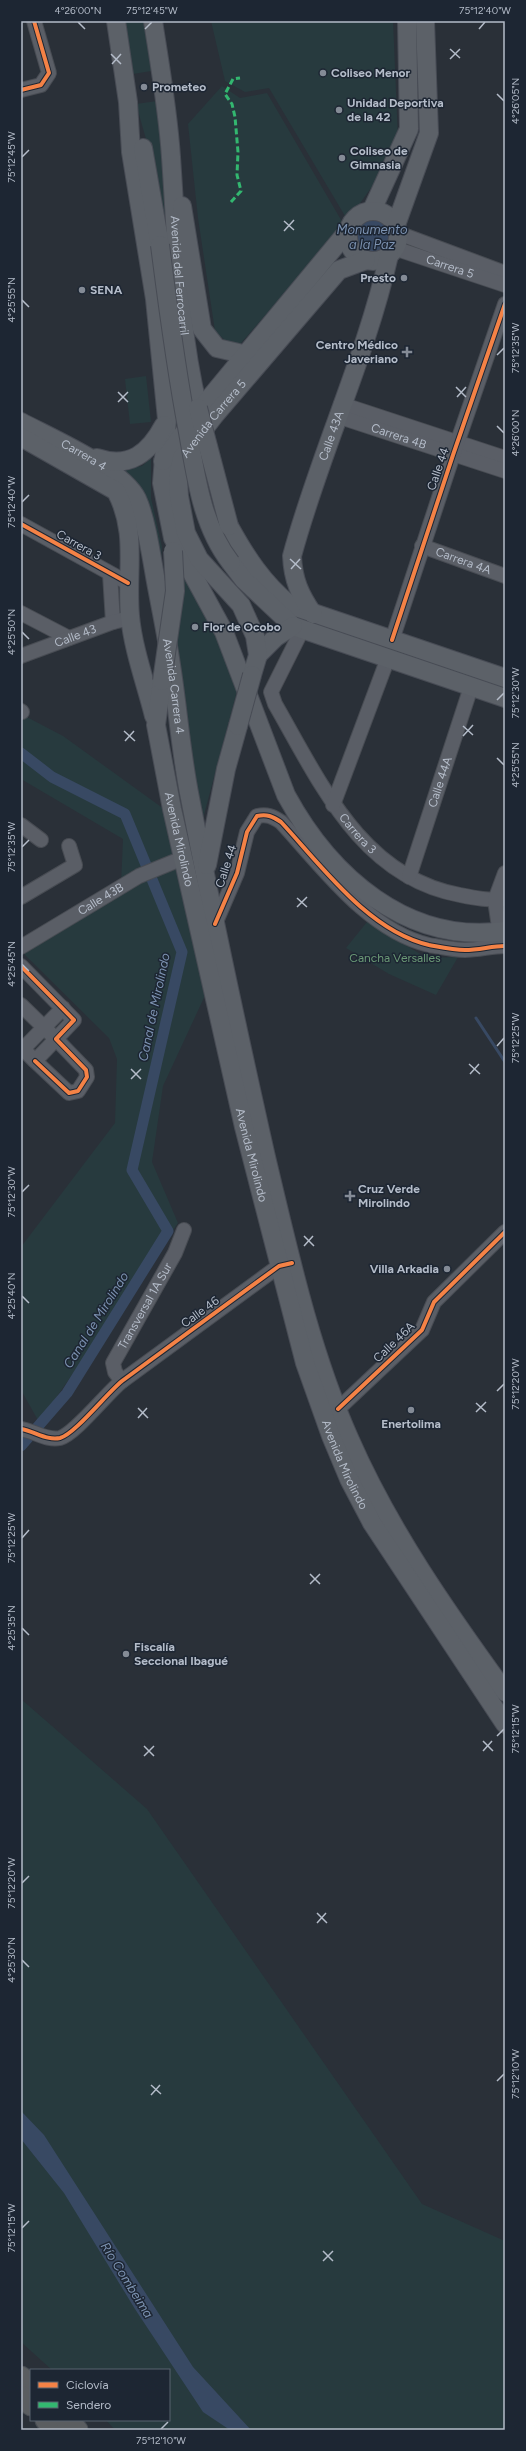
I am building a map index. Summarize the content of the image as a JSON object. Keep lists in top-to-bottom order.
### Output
{
  "streets": {
    "main road": [
      "Avenida del Ferrocarril",
      "Avenida Carrera 5",
      "Calle 43A",
      "Carrera 4",
      "Avenida Carrera 4",
      "Avenida Mirolindo"
    ],
    "street": [
      "Carrera 5",
      "Carrera 4B",
      "Calle 44",
      "Carrera 3",
      "Carrera 4A",
      "Calle 43",
      "Calle 44A",
      "Calle 43B",
      "Transversal 1A Sur",
      "Calle 46",
      "Calle 46A"
    ]
  },
  "crossings": [
    ["Carrera 5", "Avenida Carrera 5"],
    ["Carrera 5", "Calle 43A"],
    ["Avenida del Ferrocarril", "Calle 43A"],
    ["Avenida del Ferrocarril", "Carrera 3"],
    ["Avenida Carrera 5", "Calle 43A"],
    ["Avenida Carrera 5", "Avenida Mirolindo"],
    ["Calle 43A", "Carrera 4B"],
    ["Carrera 4B", "Calle 44"],
    ["Carrera 4", "Avenida Carrera 4"],
    ["Calle 44", "Carrera 4A"],
    ["Calle 44", "Avenida Mirolindo"],
    ["Carrera 3", "Avenida Carrera 4"],
    ["Carrera 3", "Calle 44A"],
    ["Calle 43", "Avenida Carrera 4"],
    ["Avenida Carrera 4", "Avenida Mirolindo"],
    ["Avenida Mirolindo", "Calle 43B"],
    ["Avenida Mirolindo", "Calle 46"],
    ["Avenida Mirolindo", "Calle 46A"],
    ["Transversal 1A Sur", "Calle 46"]
  ],
  "water": ["Monumento a la Paz", "Canal de Mirolindo", "Río Combeima"],
  "parks": ["Cancha Versalles"],
  "places": {
    "other": [
      "Coliseo Menor",
      "Prometeo",
      "Unidad Deportiva de la 42",
      "Coliseo de Gimnasia",
      "Presto",
      "SENA",
      "Flor de Ocobo",
      "Villa Arkadia",
      "Enertolima",
      "Fiscalía Seccional Ibagué"
    ],
    "health": ["Centro Médico Javeriano", "Cruz Verde Mirolindo"]
  },
  "legend": ["Ciclovía", "Sendero"],
  "coordinates": [
    "4°26'00\"N",
    "75°12'45\"W",
    "75°12'40\"W",
    "4°26'05\"N",
    "4°25'55\"N",
    "75°12'35\"W",
    "4°25'50\"N",
    "75°12'30\"W",
    "4°25'45\"N",
    "75°12'25\"W",
    "4°25'40\"N",
    "75°12'20\"W",
    "4°25'35\"N",
    "75°12'15\"W",
    "4°25'30\"N",
    "75°12'10\"W"
  ]
}
